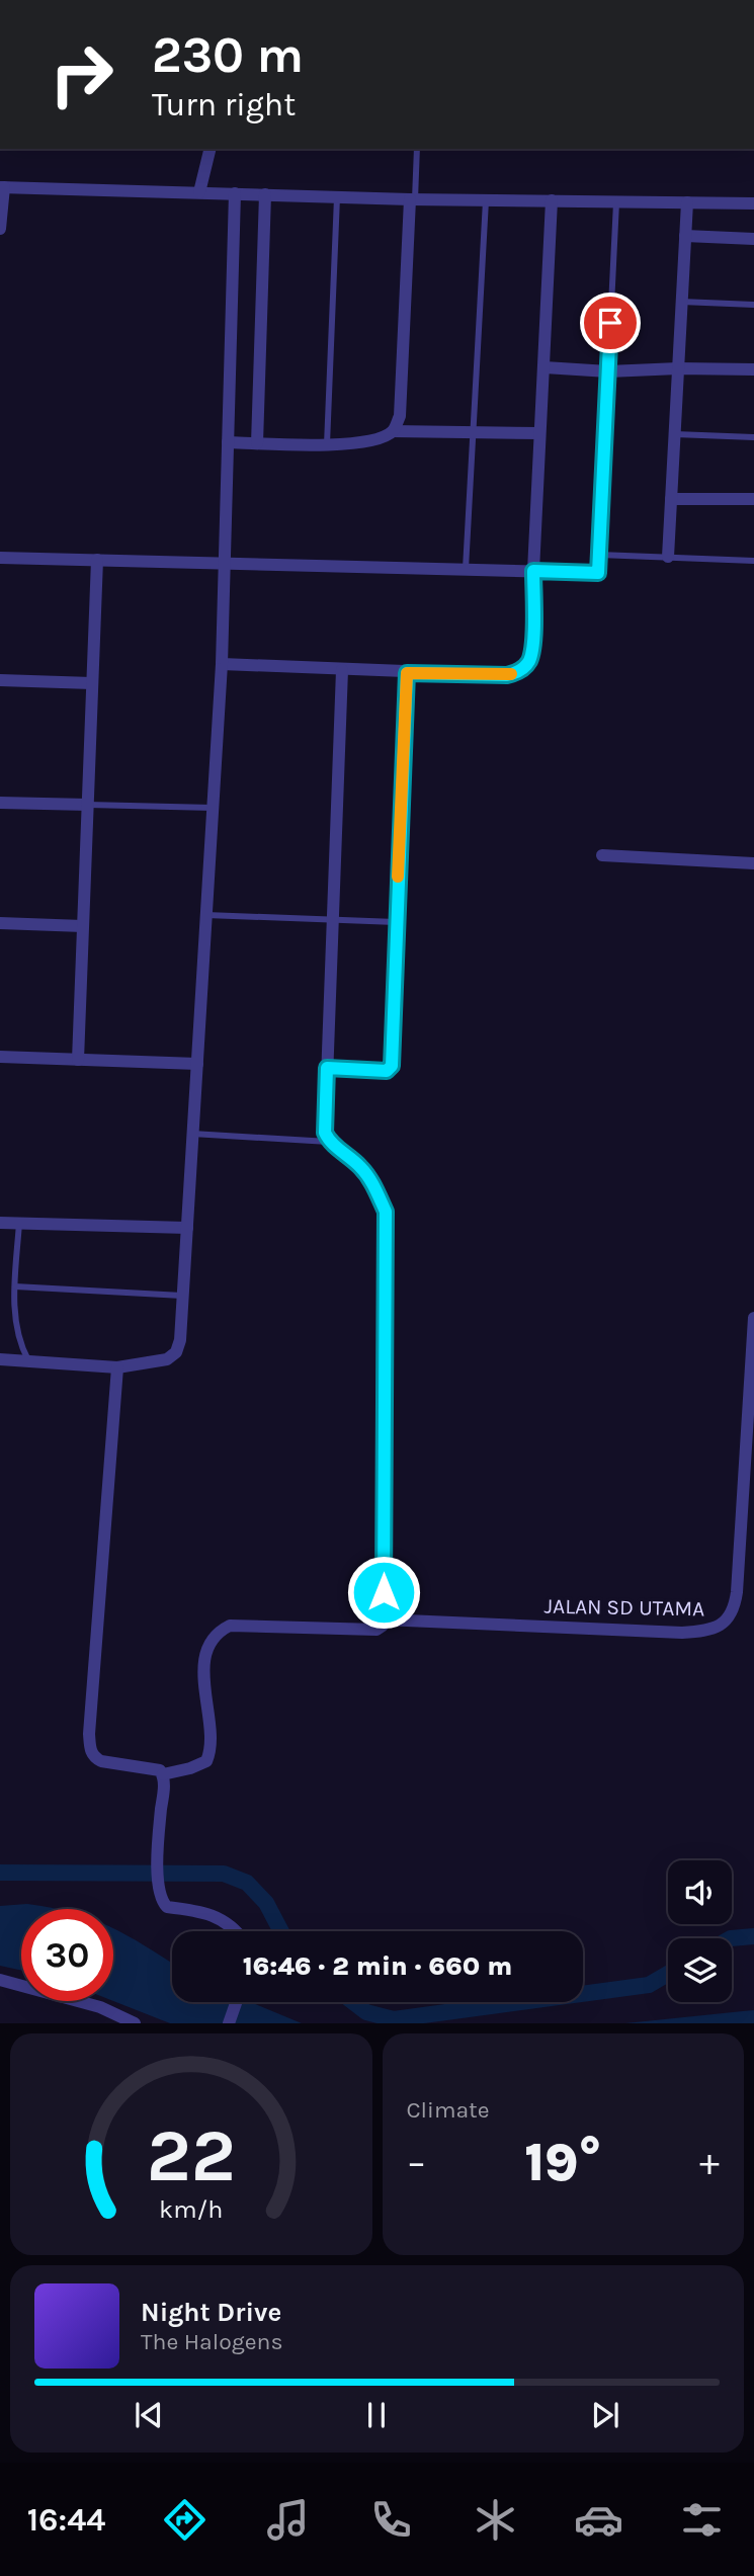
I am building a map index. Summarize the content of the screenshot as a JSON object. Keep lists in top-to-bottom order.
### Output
{
  "streets": {
    "street": ["JALAN SD UTAMA"]
  },
  "page": {
    "turn": ["230 m", "Turn right"],
    "limit": "30",
    "trip": "16:46 · 2 min · 660 m",
    "tile": "Climate",
    "heat": ["−", "19°", "+"],
    "song": ["Night Drive", "The Halogens"],
    "tabs": "16:44",
    "gauge": ["22", "km/h"]
  }
}
